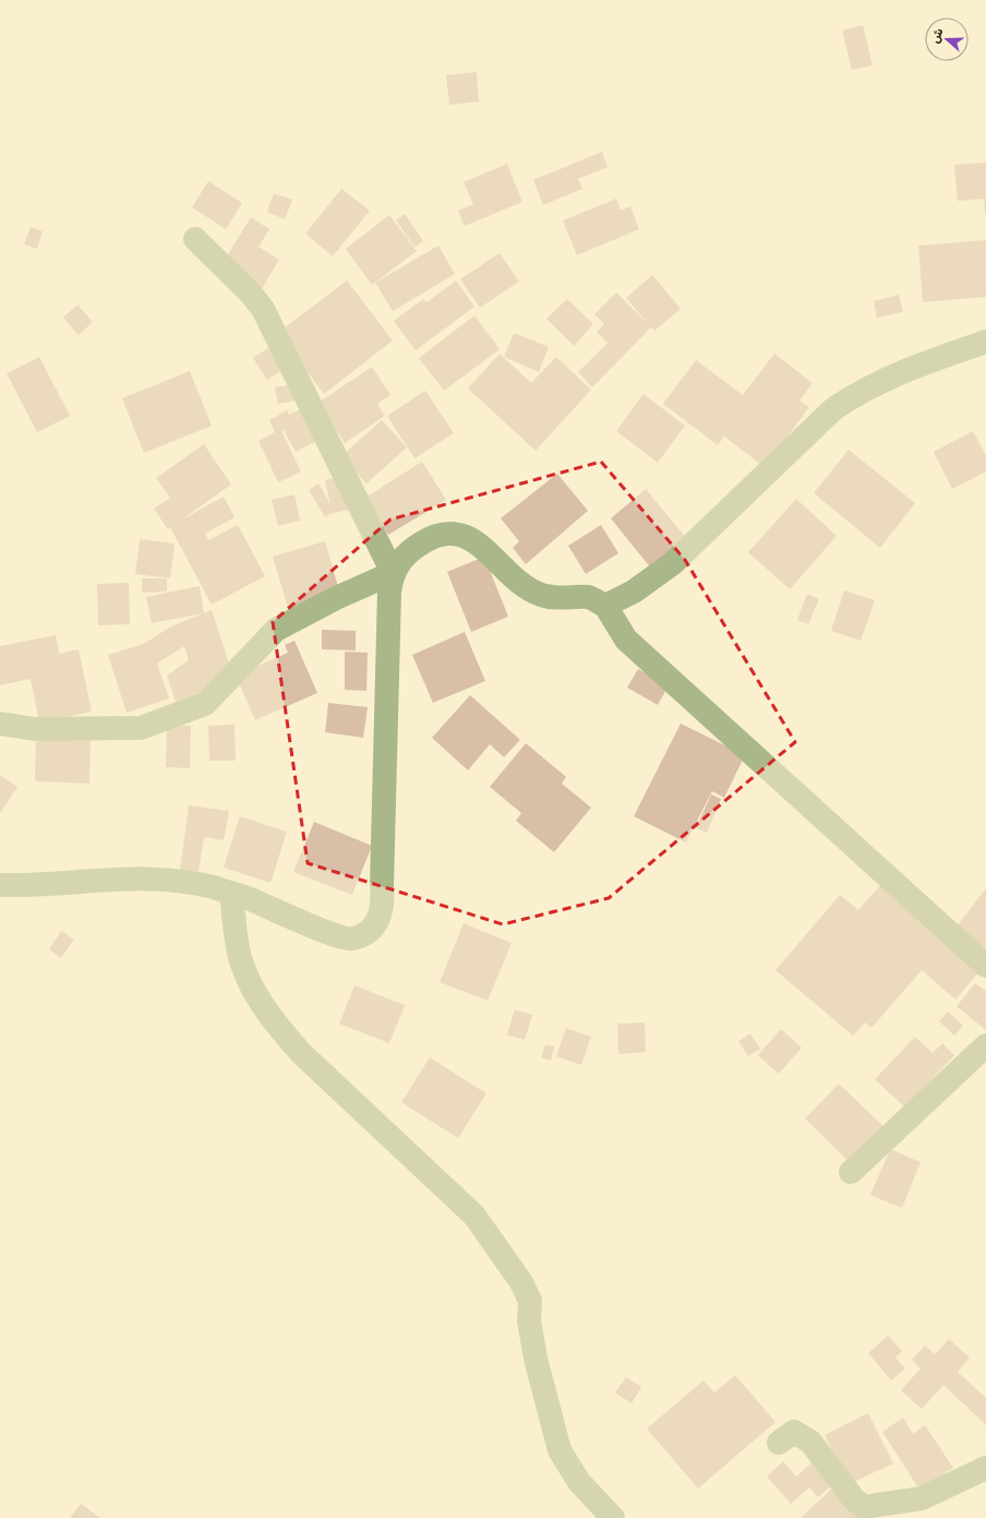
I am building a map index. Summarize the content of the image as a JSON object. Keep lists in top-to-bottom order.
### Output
{
  "north": "left"
}
